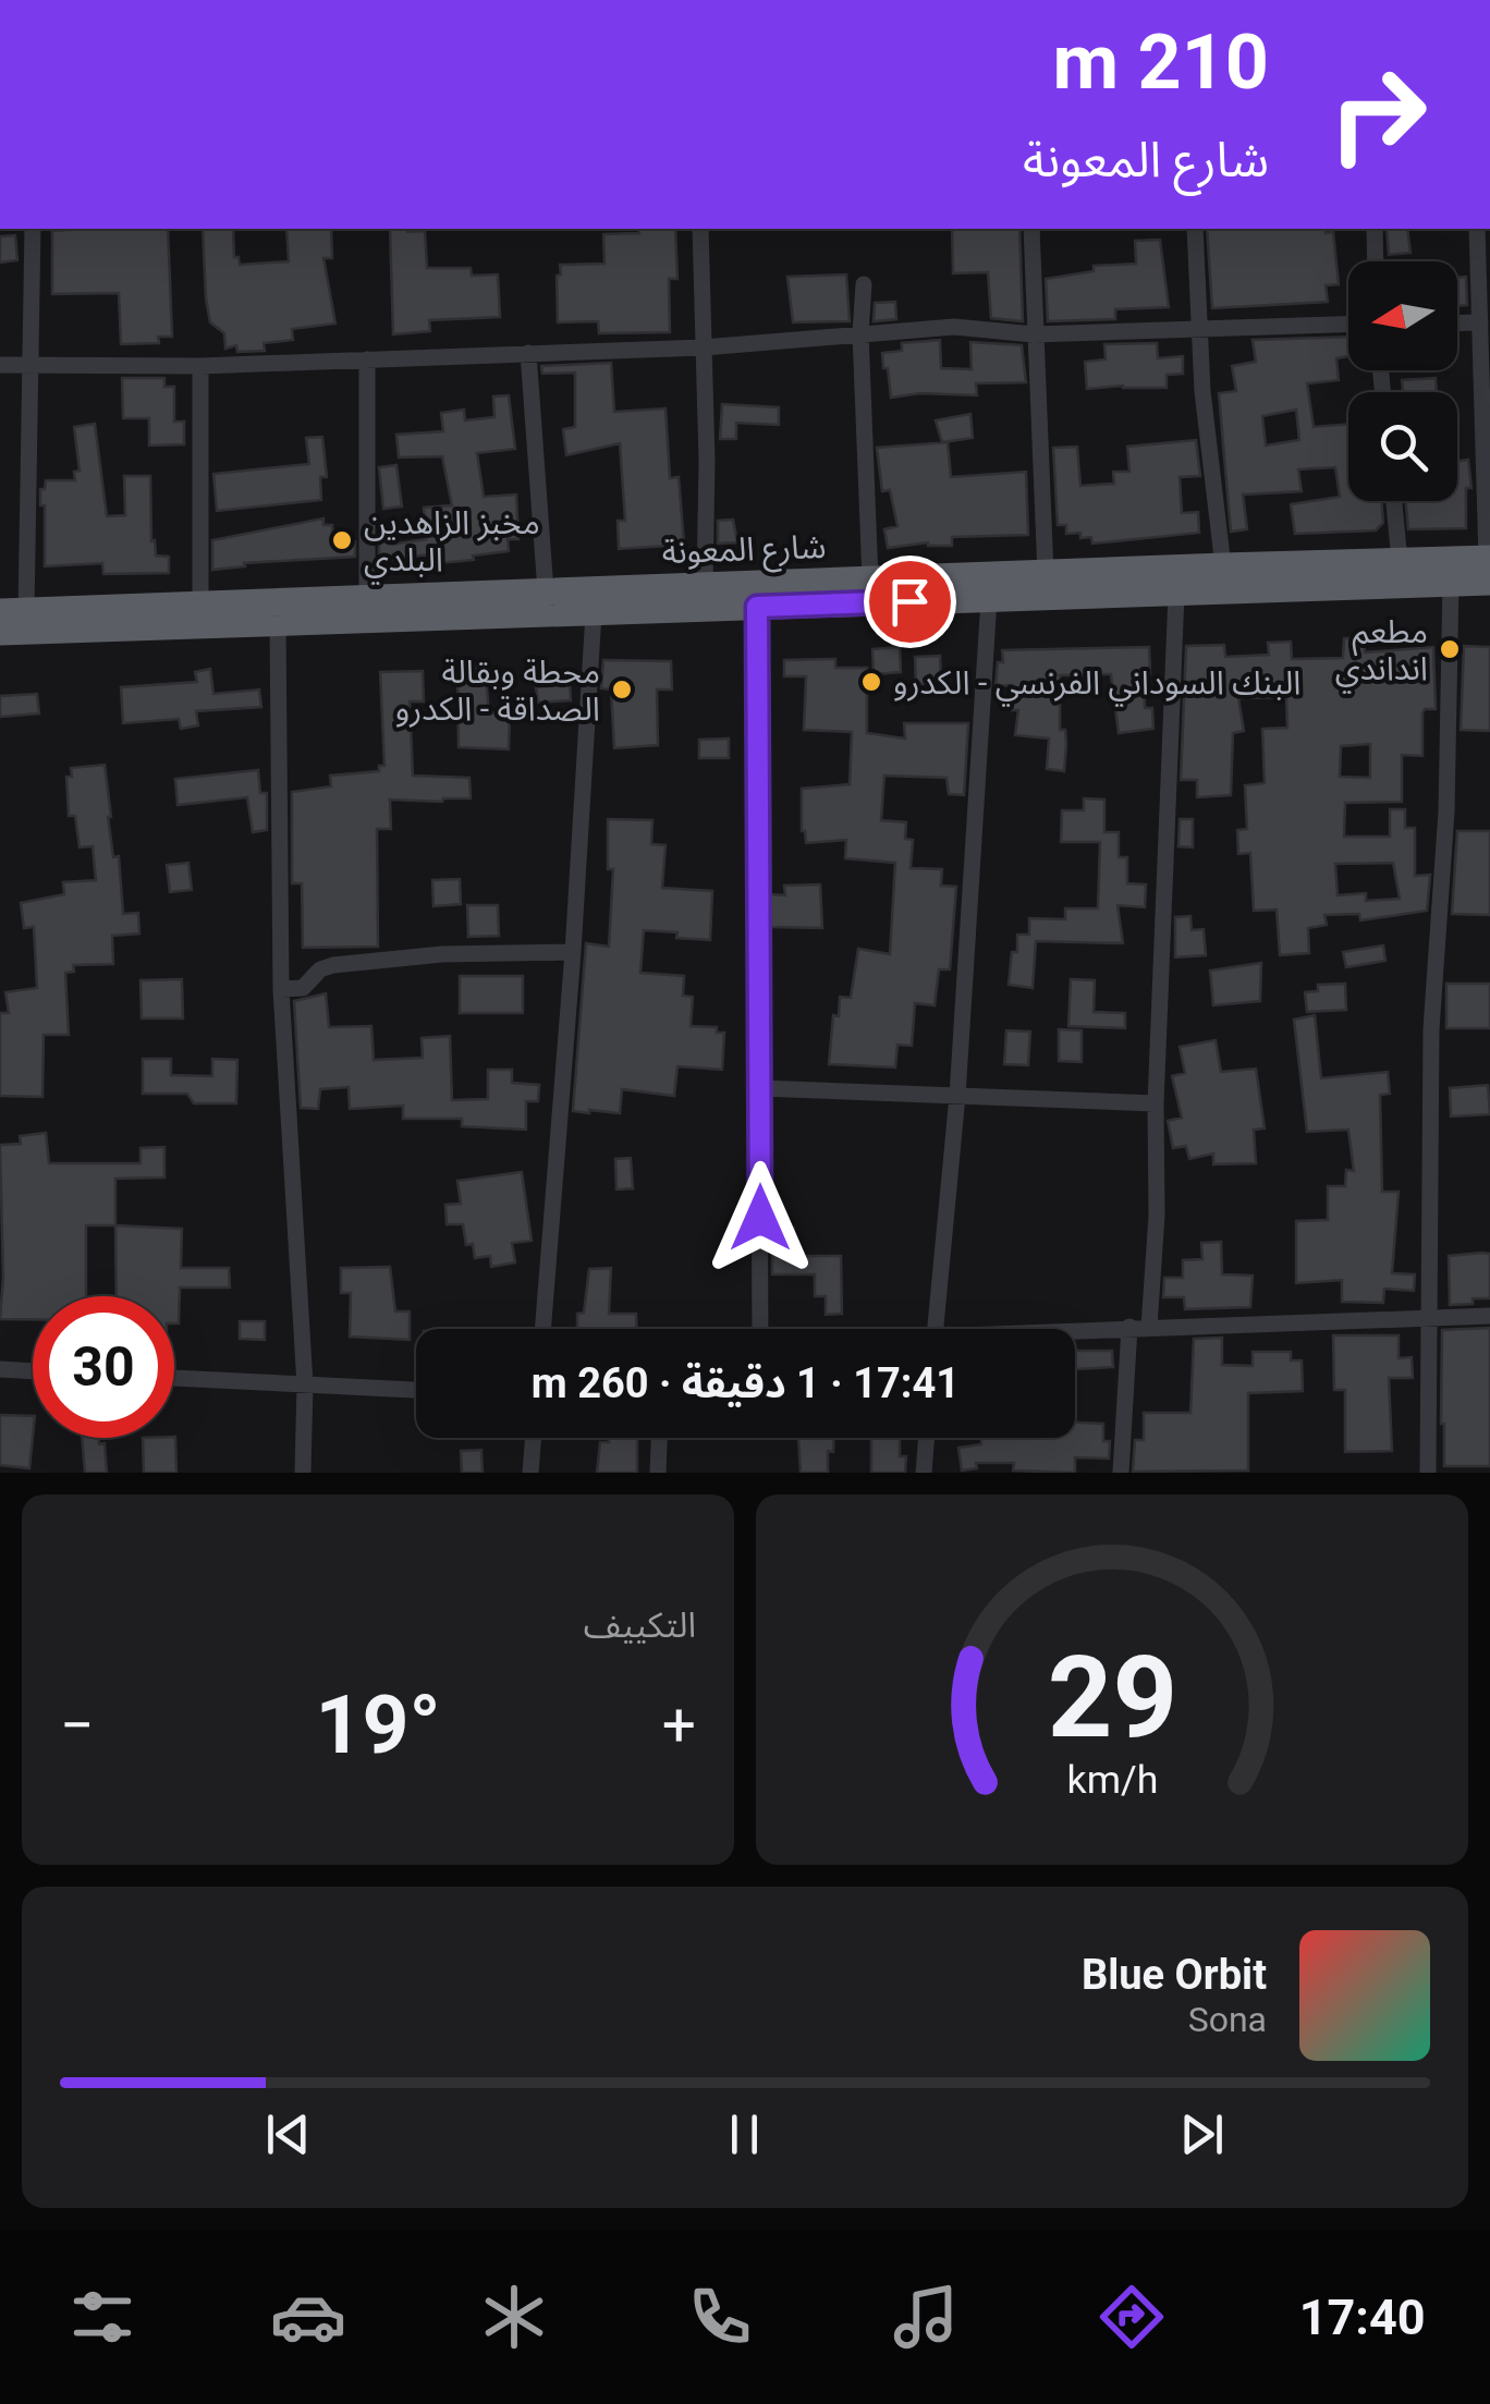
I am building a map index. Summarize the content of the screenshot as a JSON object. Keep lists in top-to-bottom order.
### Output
{
  "streets": {
    "highway": ["شارع المعونة"]
  },
  "places": [
    "مخبز الزاهدين البلدي",
    "مطعم انداندي",
    "البنك السوداني الفرنسي - الكدرو",
    "محطة وبقالة الصداقة - الكدرو"
  ],
  "north": "left",
  "page": {
    "turn": ["210 m", "شارع المعونة"],
    "limit": "30",
    "trip": "17:41 · 1 دقيقة · 260 m",
    "tile": "التكييف",
    "heat": ["−", "19°", "+"],
    "song": ["Blue Orbit", "Sona"],
    "tabs": "17:40",
    "gauge": ["29", "km/h"]
  }
}
